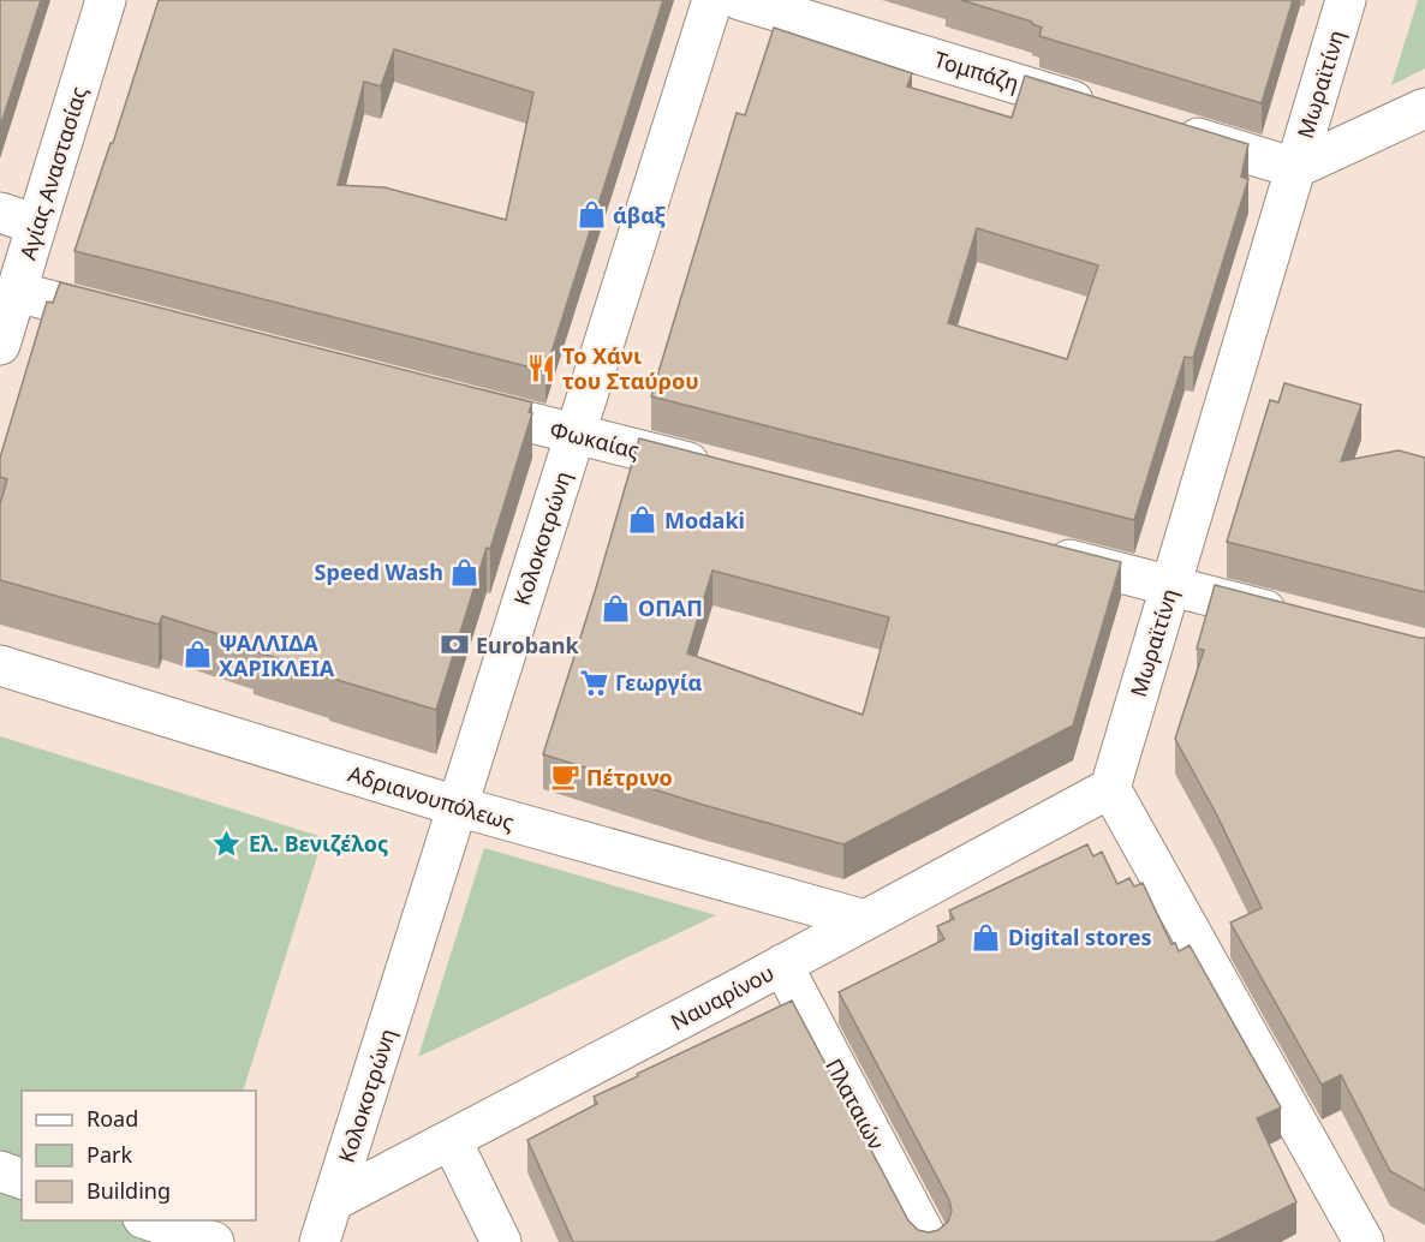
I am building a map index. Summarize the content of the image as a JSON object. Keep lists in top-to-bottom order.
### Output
{
  "streets": {
    "street": [
      "Τομπάζη",
      "Μωραϊτίνη",
      "Αγίας Αναστασίας",
      "Φωκαίας",
      "Κολοκοτρώνη",
      "Αδριανουπόλεως",
      "Ναυαρίνου",
      "Πλαταιών"
    ]
  },
  "crossings": [
    ["Μωραϊτίνη", "Ναυαρίνου"],
    ["Φωκαίας", "Κολοκοτρώνη"],
    ["Κολοκοτρώνη", "Αδριανουπόλεως"],
    ["Κολοκοτρώνη", "Ναυαρίνου"],
    ["Αδριανουπόλεως", "Ναυαρίνου"],
    ["Ναυαρίνου", "Πλαταιών"]
  ],
  "places": {
    "shop": [
      "άβαξ",
      "Modaki",
      "Speed Wash",
      "ΟΠΑΠ",
      "ΨΑΛΛΙΔΑ ΧΑΡΙΚΛΕΙΑ",
      "Digital stores"
    ],
    "restaurant": ["Το Χάνι του Σταύρου"],
    "bank": ["Eurobank"],
    "supermarket": ["Γεωργία"],
    "cafe": ["Πέτρινο"],
    "place": ["Ελ. Βενιζέλος"]
  },
  "legend": ["Road", "Park", "Building"]
}
